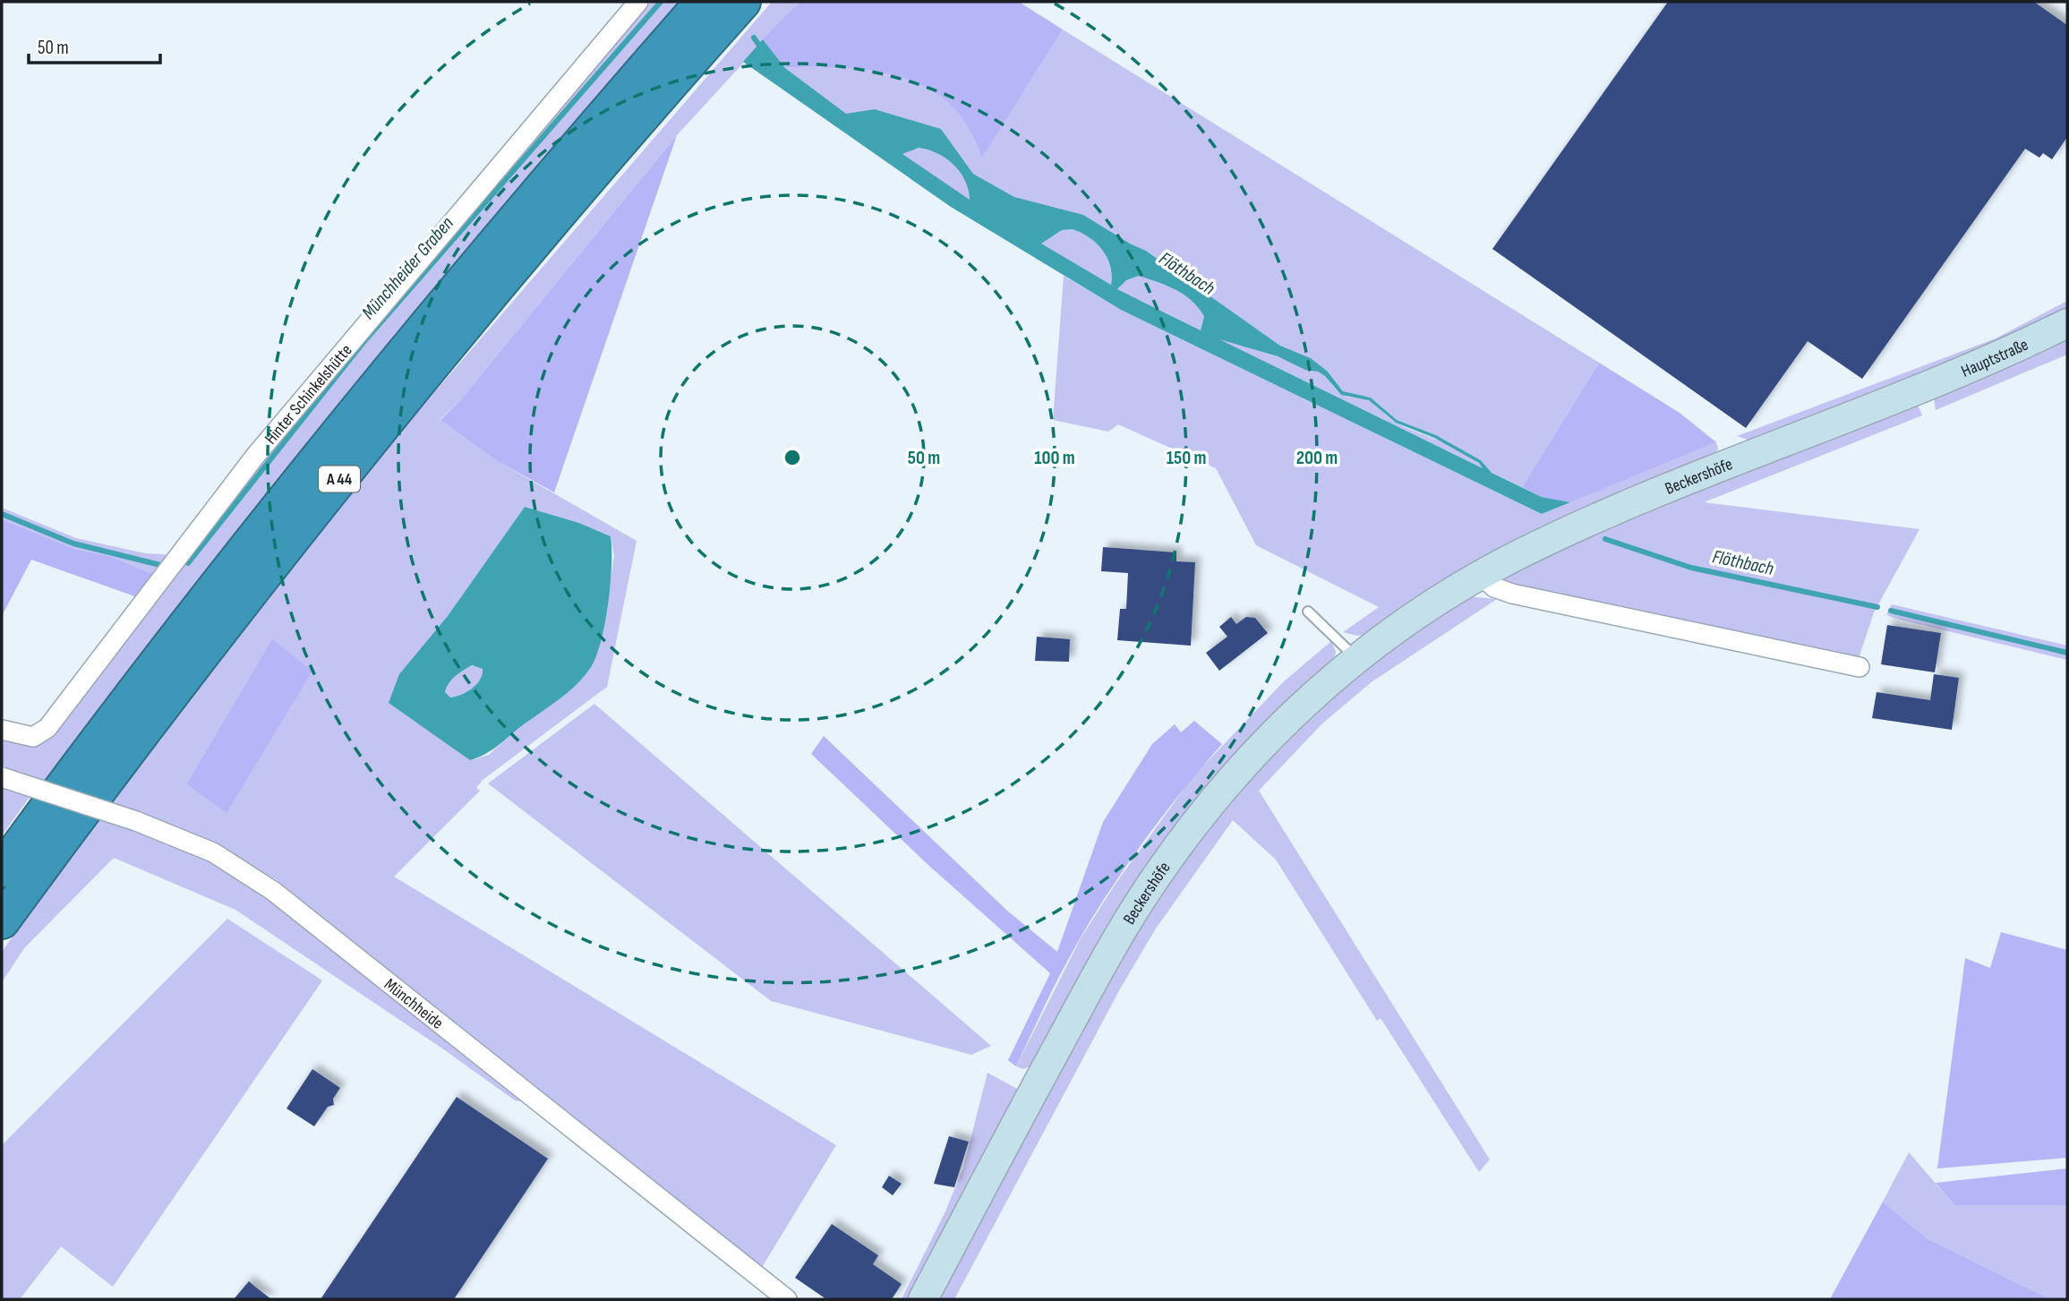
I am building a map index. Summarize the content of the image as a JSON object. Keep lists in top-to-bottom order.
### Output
{
  "streets": {
    "highway": ["A 44"],
    "street": [
      "Hauptstraße",
      "Hinter Schinkelshütte",
      "Beckershöfe",
      "Münchheide"
    ]
  },
  "crossings": [
    ["Hauptstraße", "Beckershöfe"]
  ],
  "water": ["Münchheider Graben", "Flöthbach"],
  "scale_bar": "50 m",
  "rings": [
    "50 m",
    "100 m",
    "150 m",
    "200 m"
  ]
}
